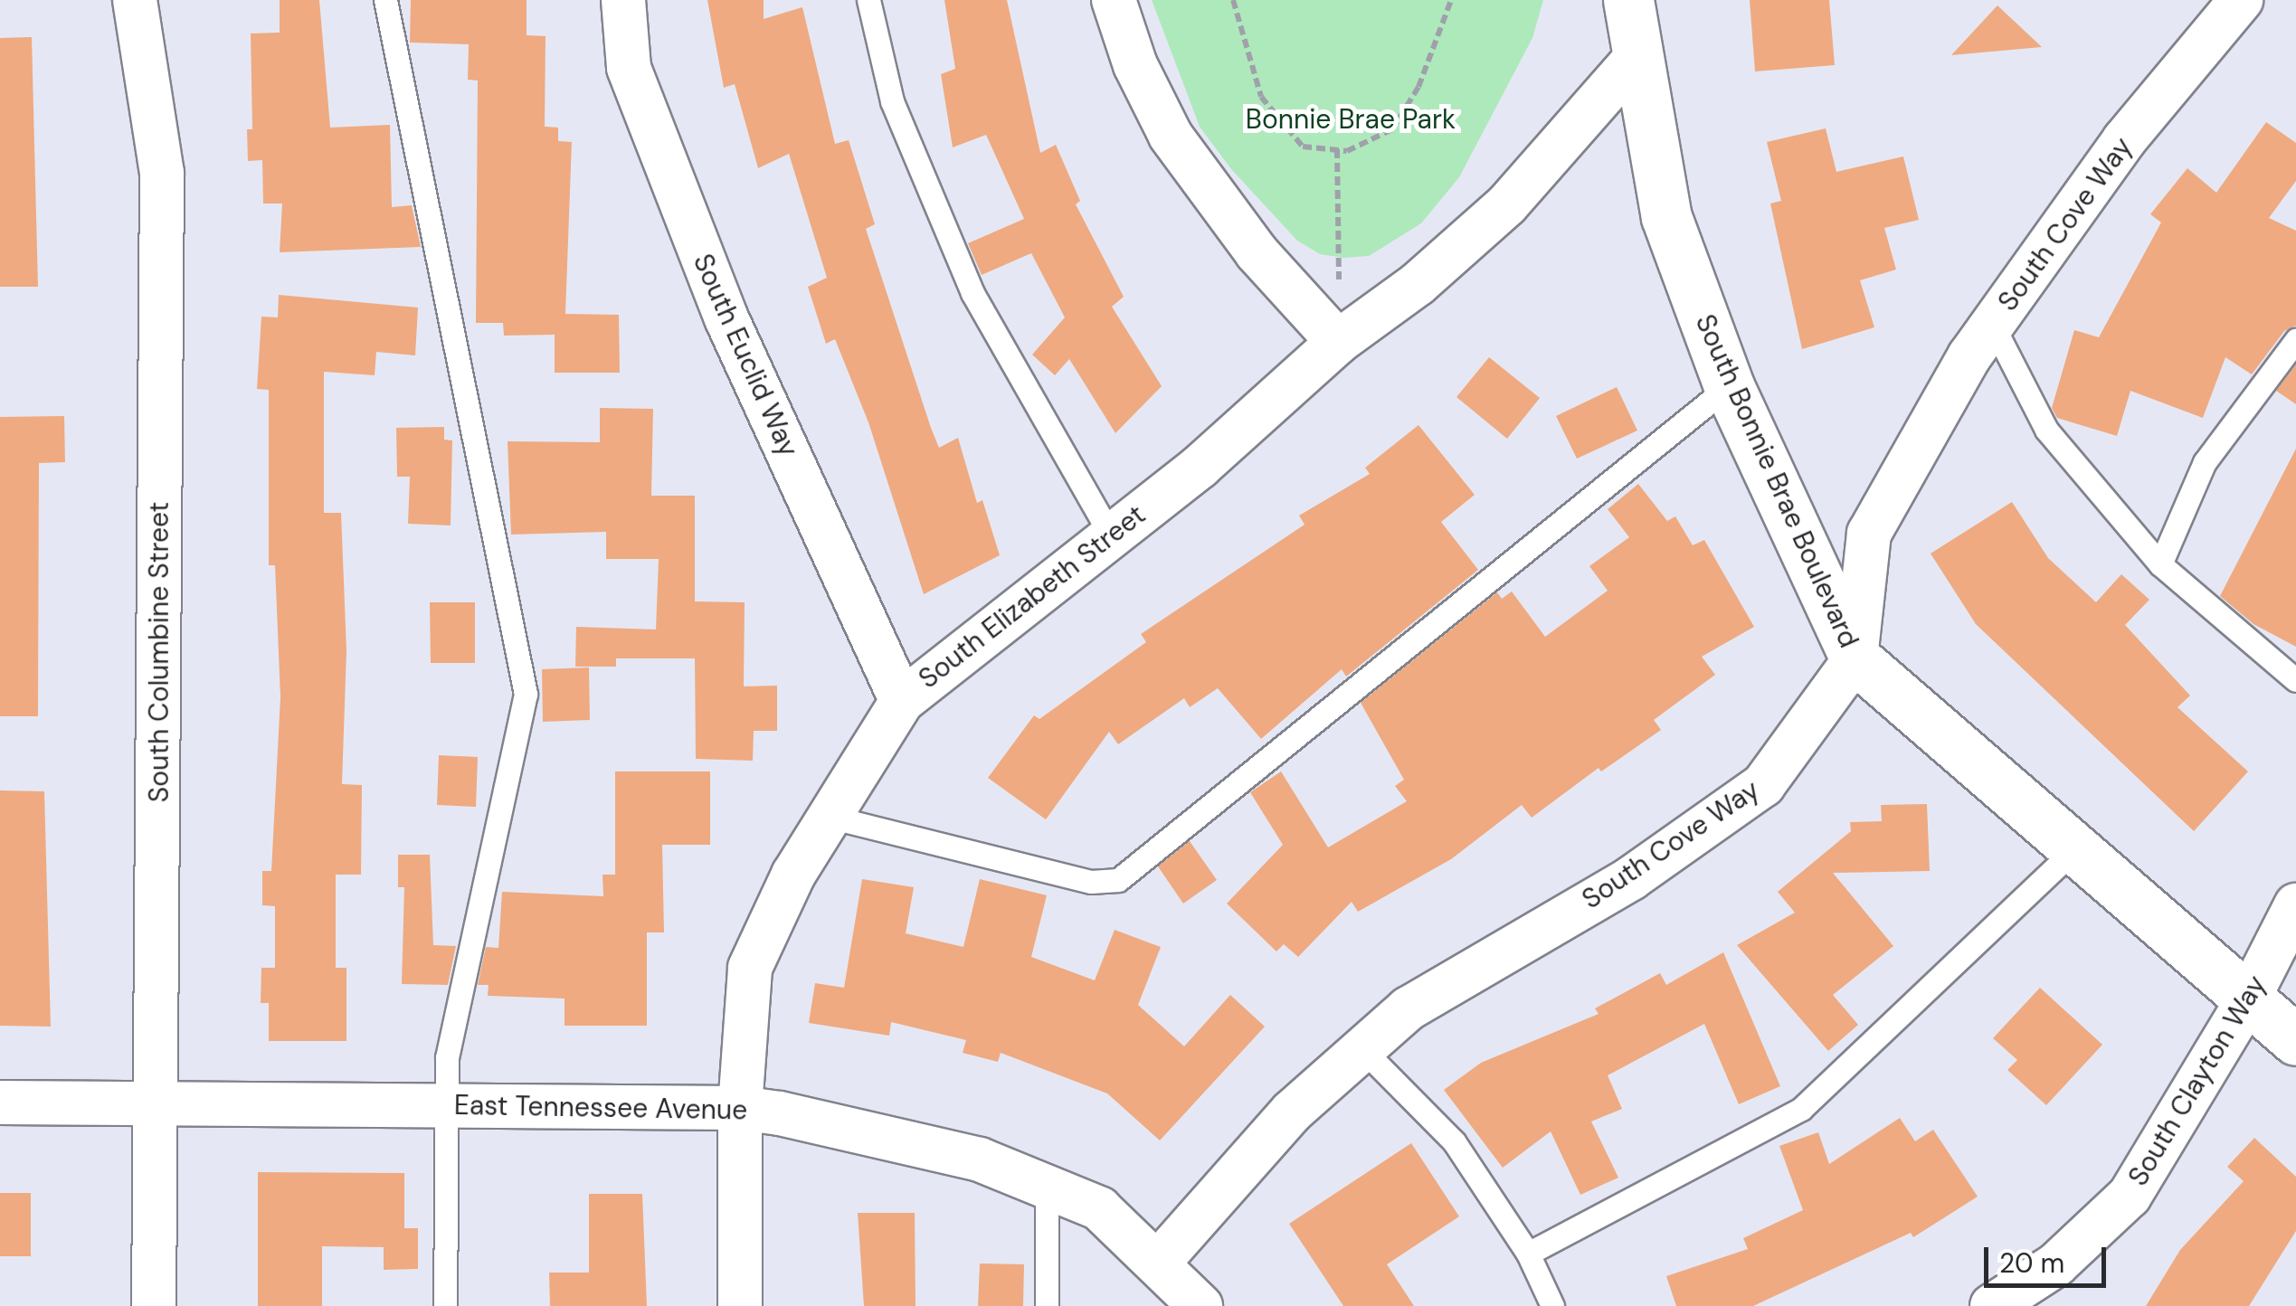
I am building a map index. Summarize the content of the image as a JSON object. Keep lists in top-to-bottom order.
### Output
{
  "streets": {
    "street": [
      "South Cove Way",
      "South Euclid Way",
      "South Bonnie Brae Boulevard",
      "South Elizabeth Street",
      "South Columbine Street",
      "South Clayton Way",
      "East Tennessee Avenue"
    ]
  },
  "crossings": [
    ["South Cove Way", "South Bonnie Brae Boulevard"],
    ["South Cove Way", "East Tennessee Avenue"],
    ["South Euclid Way", "South Elizabeth Street"],
    ["South Bonnie Brae Boulevard", "South Elizabeth Street"],
    ["South Bonnie Brae Boulevard", "South Clayton Way"],
    ["South Elizabeth Street", "East Tennessee Avenue"],
    ["South Columbine Street", "East Tennessee Avenue"]
  ],
  "parks": ["Bonnie Brae Park"],
  "scale_bar": "20 m"
}
